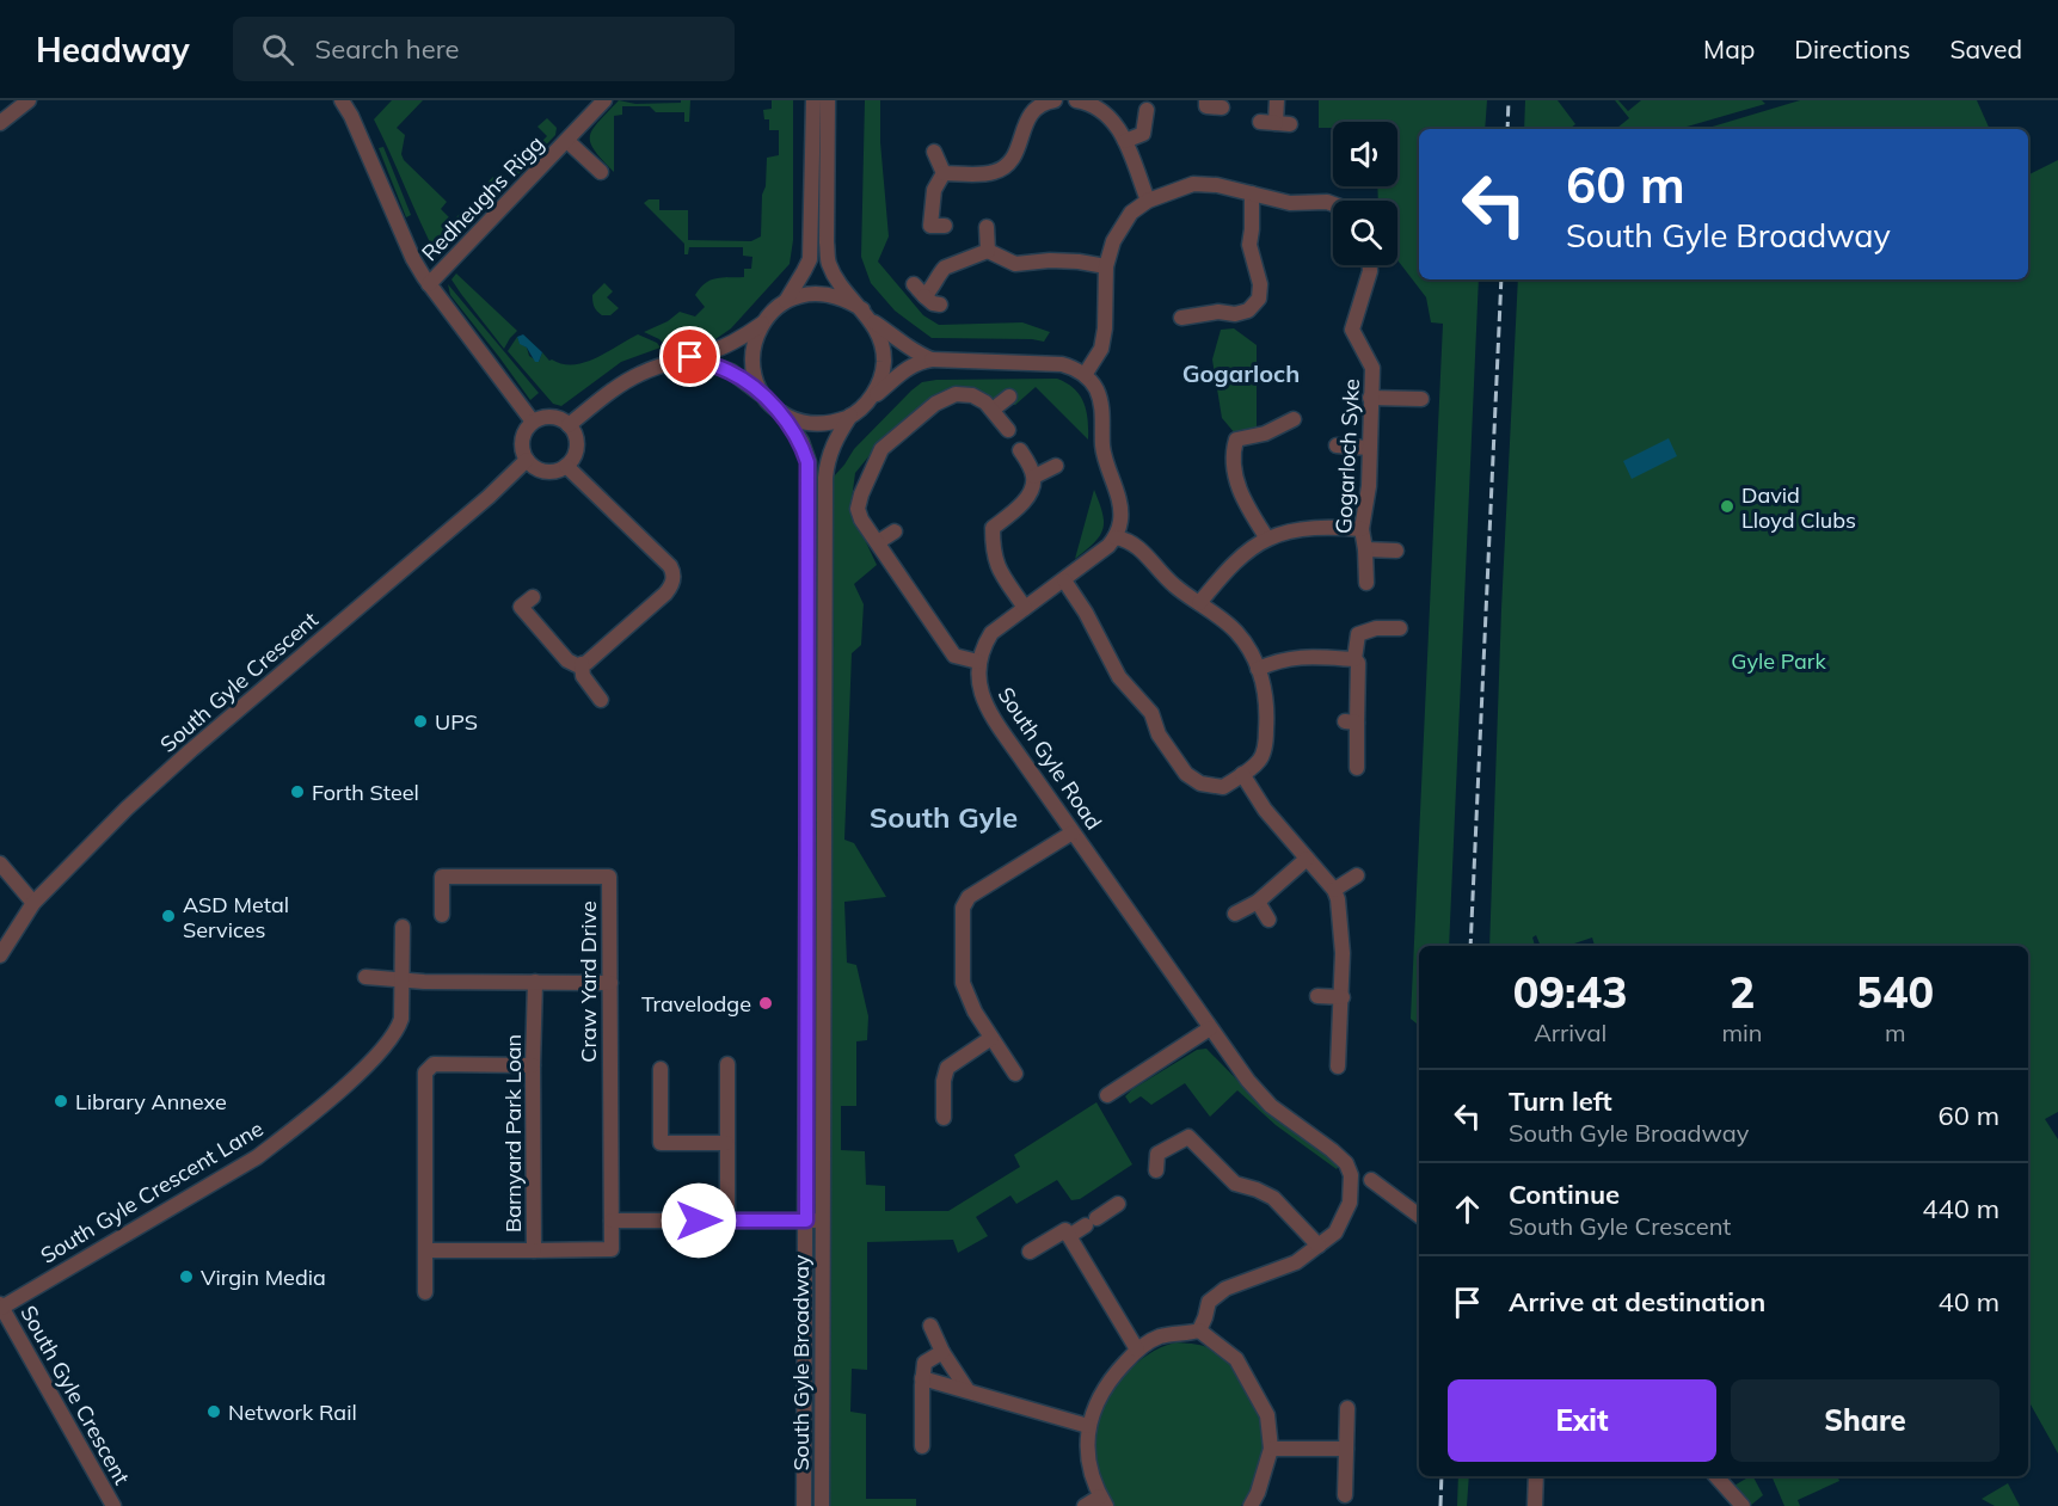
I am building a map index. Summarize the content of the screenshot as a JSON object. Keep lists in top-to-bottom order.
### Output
{
  "streets": {
    "street": [
      "Redheughs Rigg",
      "Gogarloch Syke",
      "South Gyle Crescent",
      "South Gyle Road",
      "Craw Yard Drive",
      "Barnyard Park Loan",
      "South Gyle Crescent Lane",
      "South Gyle Broadway"
    ]
  },
  "crossings": [
    ["South Gyle Crescent", "South Gyle Crescent Lane"],
    ["Craw Yard Drive", "Barnyard Park Loan"]
  ],
  "districts": ["Gogarloch", "South Gyle"],
  "parks": ["Gyle Park"],
  "places": [
    "David Lloyd Clubs",
    "UPS",
    "Forth Steel",
    "ASD Metal Services",
    "Travelodge",
    "Library Annexe",
    "Virgin Media",
    "Network Rail"
  ],
  "page": {
    "header": "Headway",
    "search": "Search here",
    "nav": ["Map", "Directions", "Saved"],
    "turn": ["60 m", "South Gyle Broadway"],
    "eta": [
      "09:43",
      "Arrival",
      "2",
      "min",
      "540",
      "m"
    ],
    "list": [
      {
        "name": "Turn left",
        "note": "South Gyle Broadway",
        "value": "60 m"
      },
      {
        "name": "Continue",
        "note": "South Gyle Crescent",
        "value": "440 m"
      },
      {
        "name": "Arrive at destination",
        "value": "40 m"
      }
    ],
    "buttons": ["Exit", "Share"]
  }
}
